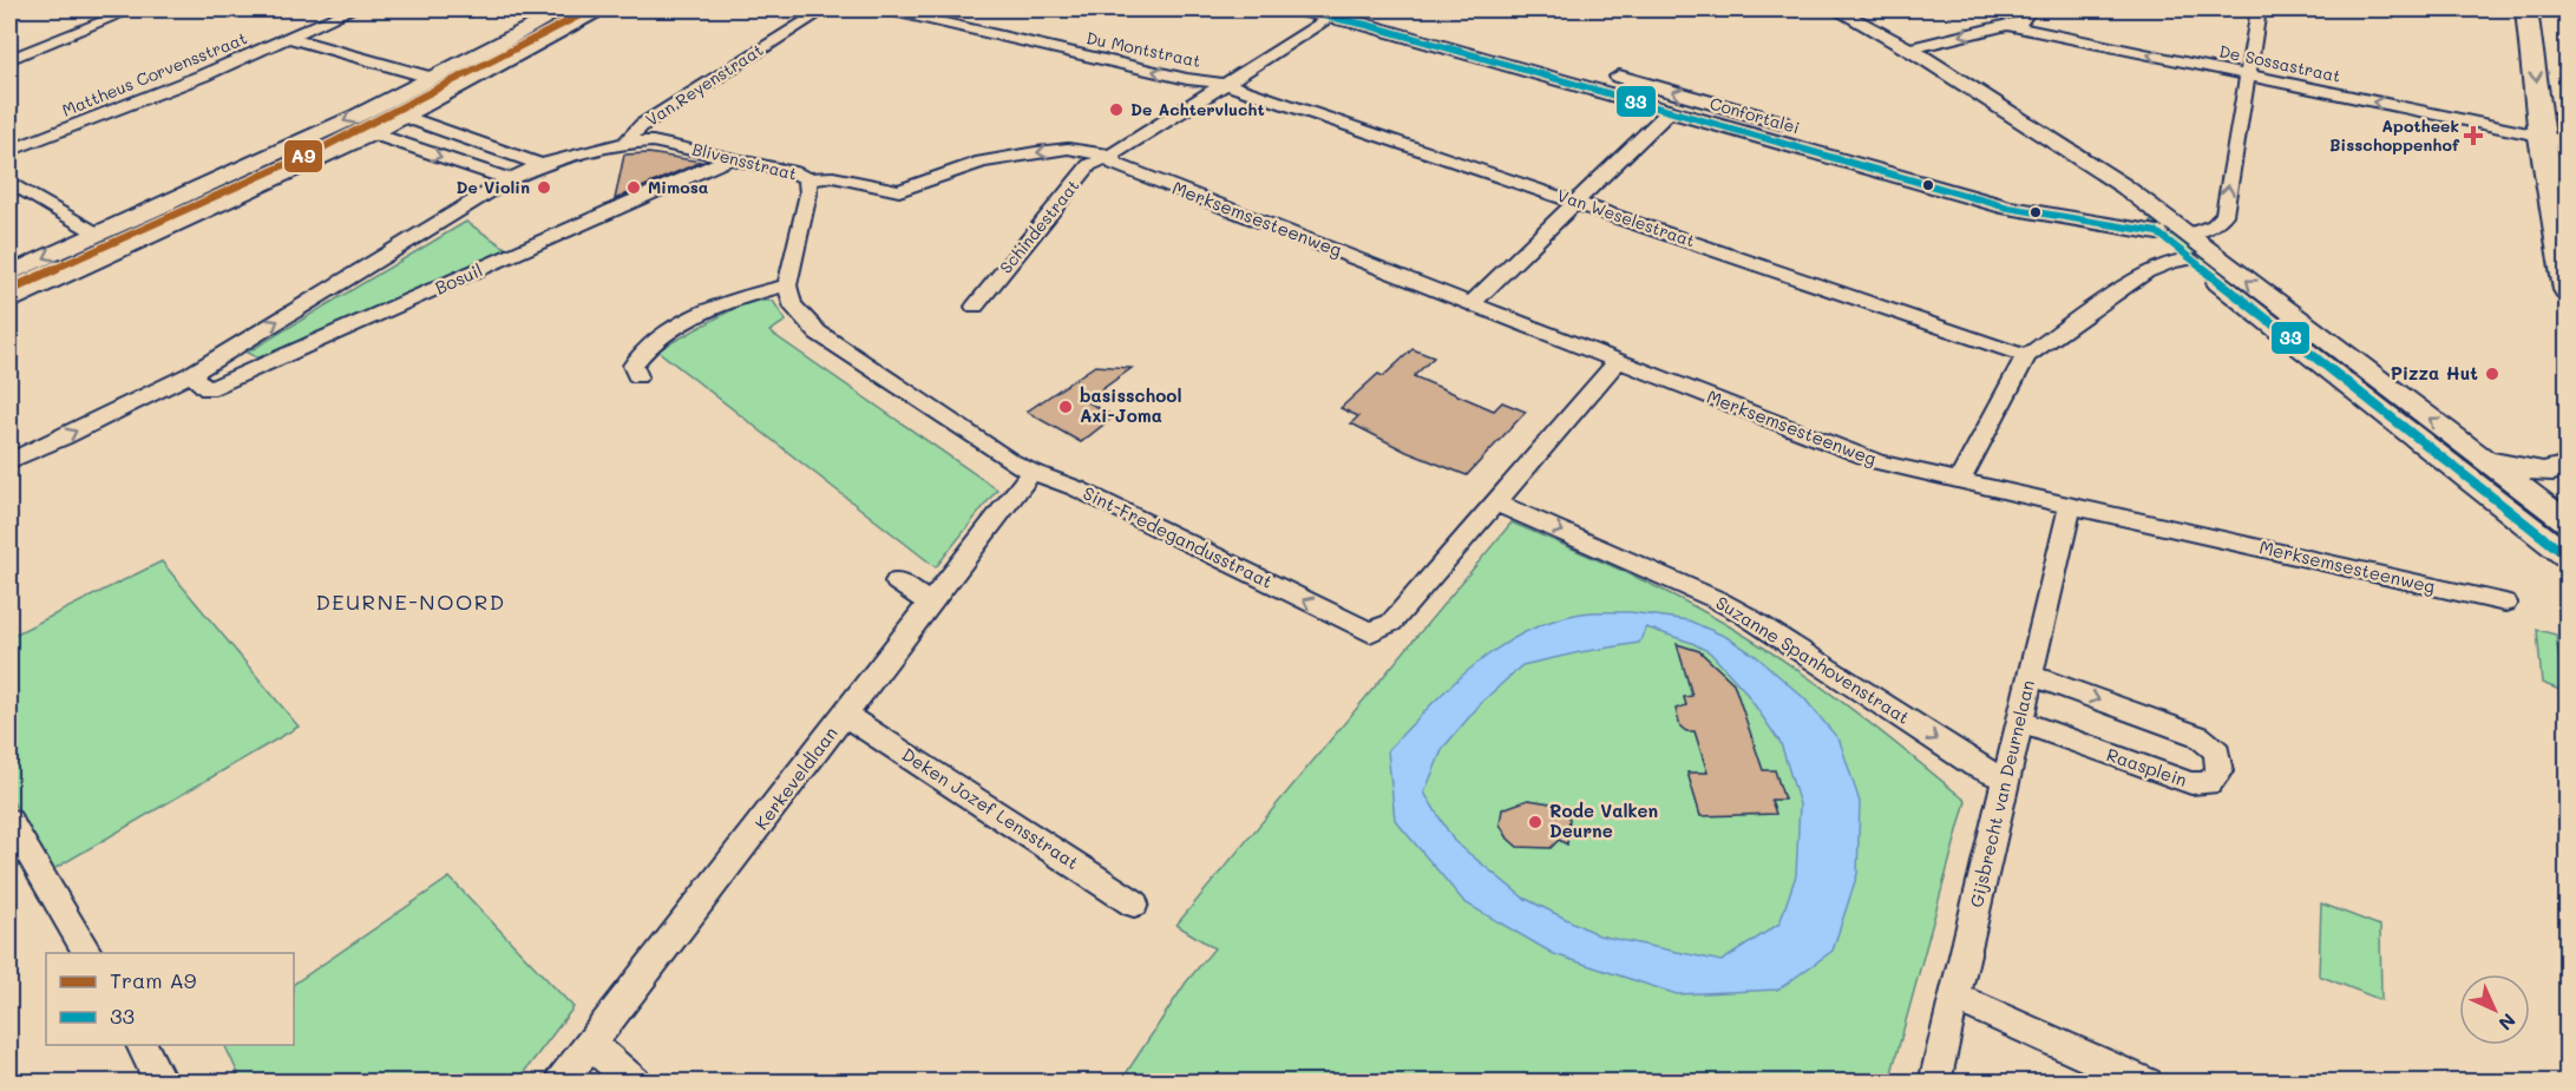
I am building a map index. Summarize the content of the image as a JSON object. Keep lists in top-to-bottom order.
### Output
{
  "streets": {
    "street": [
      "Du Montstraat",
      "De Sossastraat",
      "Mattheus Corvensstraat",
      "Van Reyenstraat",
      "Confortalei",
      "Blivensstraat",
      "Van Weselestraat",
      "Merksemsesteenweg",
      "Schindestraat",
      "Bosuil",
      "Sint-Fredegandusstraat",
      "Suzanne Spanhovenstraat",
      "Raasplein",
      "Kerkeveldlaan",
      "Gijsbrecht van Deurnelaan",
      "Deken Jozef Lensstraat"
    ]
  },
  "crossings": [
    ["Du Montstraat", "Van Weselestraat"],
    ["Du Montstraat", "Schindestraat"],
    ["Van Reyenstraat", "Blivensstraat"],
    ["Confortalei", "Schindestraat"],
    ["Blivensstraat", "Merksemsesteenweg"],
    ["Blivensstraat", "Schindestraat"],
    ["Blivensstraat", "Bosuil"],
    ["Van Weselestraat", "Schindestraat"],
    ["Merksemsesteenweg", "Schindestraat"],
    ["Merksemsesteenweg", "Sint-Fredegandusstraat"],
    ["Merksemsesteenweg", "Gijsbrecht van Deurnelaan"],
    ["Sint-Fredegandusstraat", "Suzanne Spanhovenstraat"],
    ["Sint-Fredegandusstraat", "Kerkeveldlaan"],
    ["Suzanne Spanhovenstraat", "Gijsbrecht van Deurnelaan"],
    ["Raasplein", "Gijsbrecht van Deurnelaan"],
    ["Kerkeveldlaan", "Deken Jozef Lensstraat"]
  ],
  "one_way": [
    "Du Montstraat",
    "Blivensstraat",
    "Sint-Fredegandusstraat",
    "Suzanne Spanhovenstraat"
  ],
  "districts": ["DEURNE-NOORD"],
  "places": {
    "other": [
      "De Achtervlucht",
      "De Violin",
      "Mimosa",
      "Pizza Hut",
      "basisschool Axi-Joma",
      "Rode Valken Deurne"
    ],
    "health": ["Apotheek Bisschoppenhof"]
  },
  "lines": ["tram line A9", "transit line 33"],
  "legend": ["Tram A9", "33"],
  "north": "bottom right"
}
